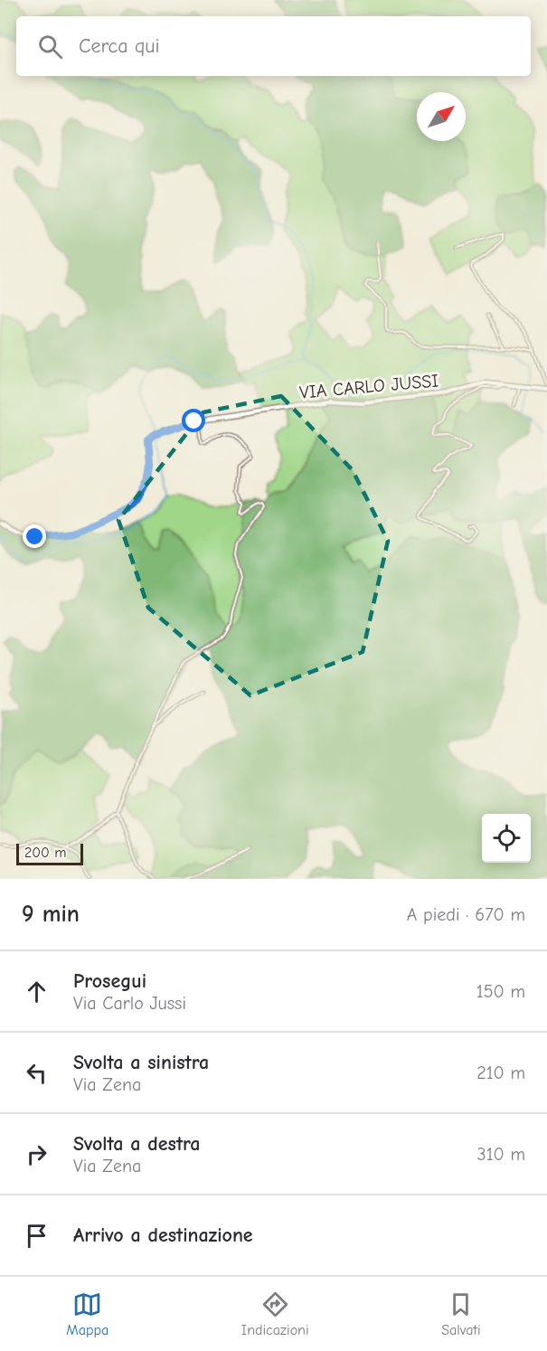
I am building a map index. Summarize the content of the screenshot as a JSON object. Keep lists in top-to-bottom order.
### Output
{
  "streets": {
    "street": ["VIA CARLO JUSSI"]
  },
  "scale_bar": "200 m",
  "north": "top right",
  "page": {
    "search": "Cerca qui",
    "scale": "200 m",
    "heading": ["9 min", "A piedi · 670 m"],
    "list": [
      ["Prosegui", "Via Carlo Jussi", "150 m"],
      ["Svolta a sinistra", "Via Zena", "210 m"],
      ["Svolta a destra", "Via Zena", "310 m"],
      "Arrivo a destinazione"
    ],
    "nav": ["Mappa", "Indicazioni", "Salvati"]
  }
}
